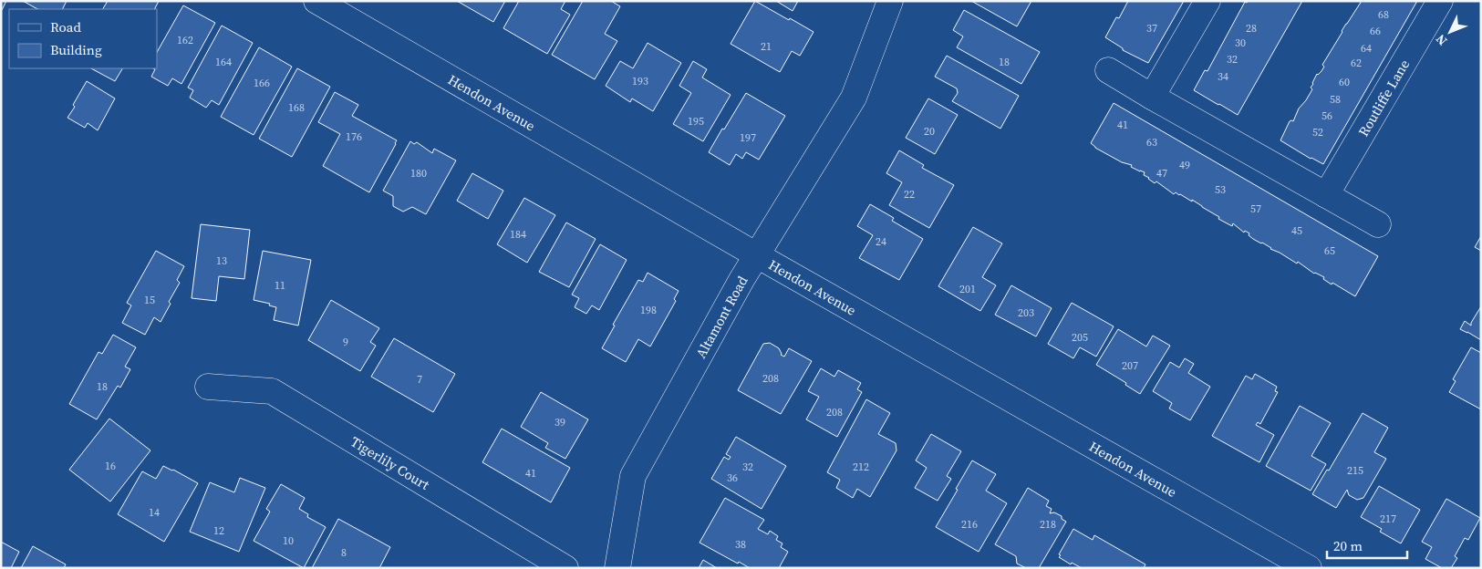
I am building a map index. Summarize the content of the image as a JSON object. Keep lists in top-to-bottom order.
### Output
{
  "streets": {
    "street": [
      "Routliffe Lane",
      "Hendon Avenue",
      "Altamont Road",
      "Tigerlily Court"
    ]
  },
  "crossings": [
    ["Hendon Avenue", "Altamont Road"]
  ],
  "house_numbers": [
    "68",
    "37",
    "28",
    "66",
    "162",
    "30",
    "21",
    "64",
    "32",
    "164",
    "18",
    "62",
    "34",
    "193",
    "60",
    "166",
    "58",
    "168",
    "56",
    "195",
    "41",
    "20",
    "52",
    "176",
    "197",
    "63",
    "49",
    "180",
    "47",
    "53",
    "22",
    "57",
    "45",
    "184",
    "24",
    "65",
    "13",
    "11",
    "201",
    "15",
    "198",
    "203",
    "205",
    "9",
    "207",
    "208",
    "7",
    "18",
    "208",
    "39",
    "16",
    "32",
    "212",
    "215",
    "41",
    "36",
    "14",
    "217",
    "216",
    "218",
    "12",
    "10",
    "38",
    "8"
  ],
  "legend": ["Road", "Building"],
  "scale_bar": "20 m",
  "north": "bottom left"
}
